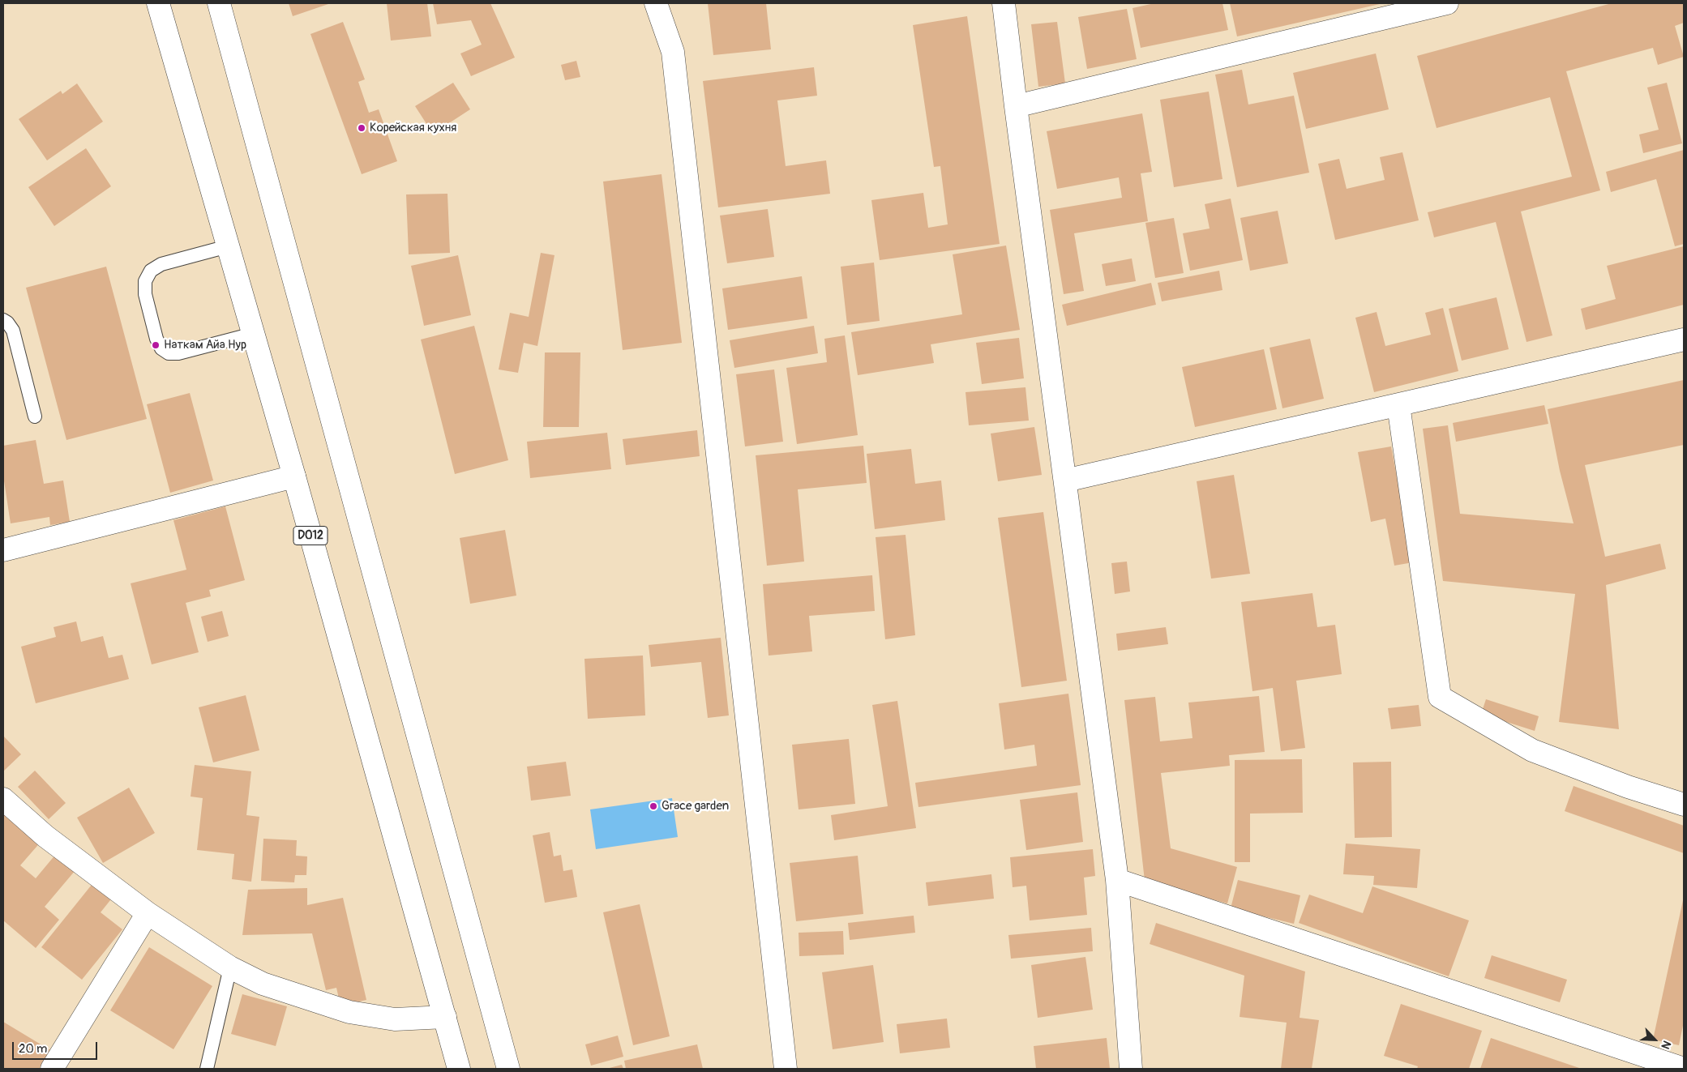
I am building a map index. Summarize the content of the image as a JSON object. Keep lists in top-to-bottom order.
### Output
{
  "streets": {
    "main road": ["D012"]
  },
  "places": ["Корейская кухня", "Наткам Айа Нур", "Grace garden"],
  "scale_bar": "20 m",
  "north": "bottom right"
}
